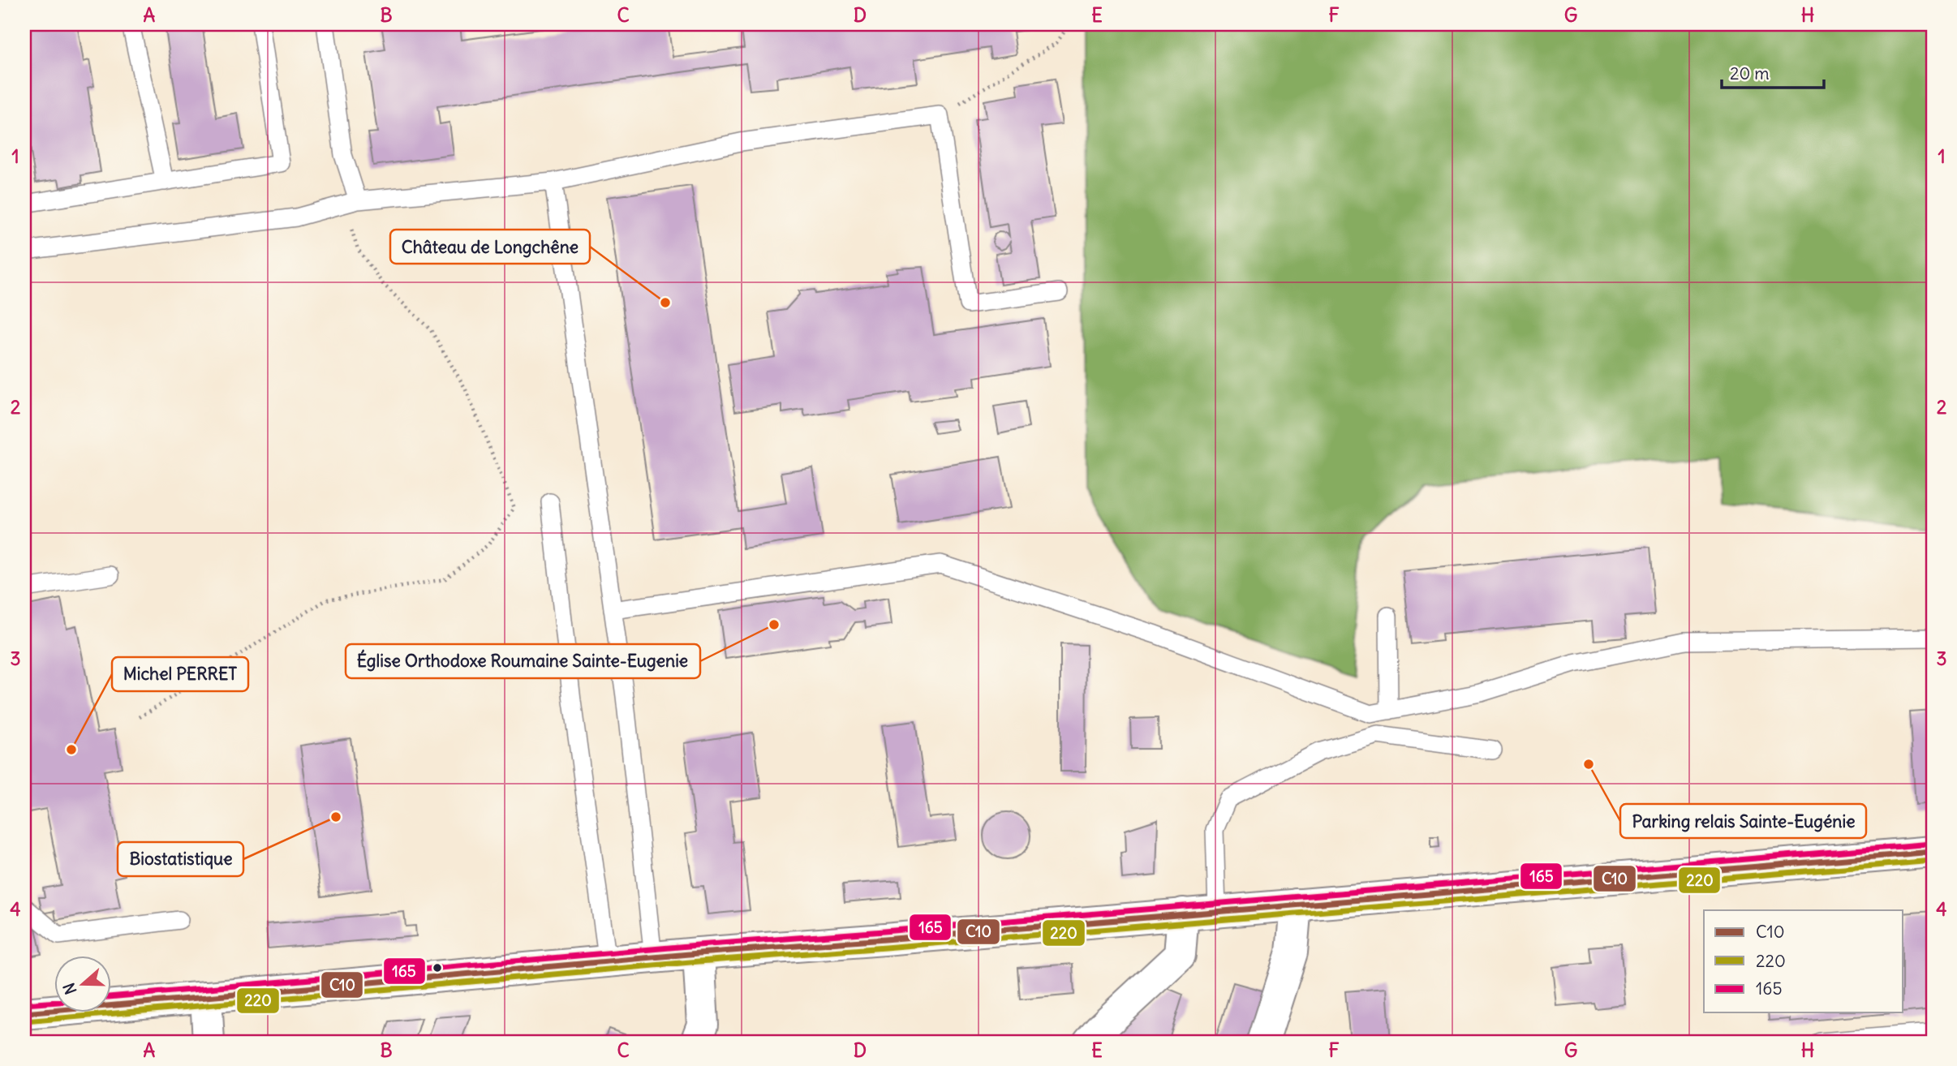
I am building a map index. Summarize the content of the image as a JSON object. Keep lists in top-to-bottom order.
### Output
{
  "places": [
    "Château de Longchêne",
    "Église Orthodoxe Roumaine Sainte-Eugenie",
    "Michel PERRET",
    "Parking relais Sainte-Eugénie",
    "Biostatistique"
  ],
  "lines": ["transit line 165", "transit line C10", "transit line 220"],
  "legend": ["C10", "220", "165"],
  "scale_bar": "20 m",
  "north": "left",
  "grid": {
    "columns": [
      "A",
      "B",
      "C",
      "D",
      "E",
      "F",
      "G",
      "H"
    ],
    "rows": [
      "1",
      "2",
      "3",
      "4"
    ]
  }
}
